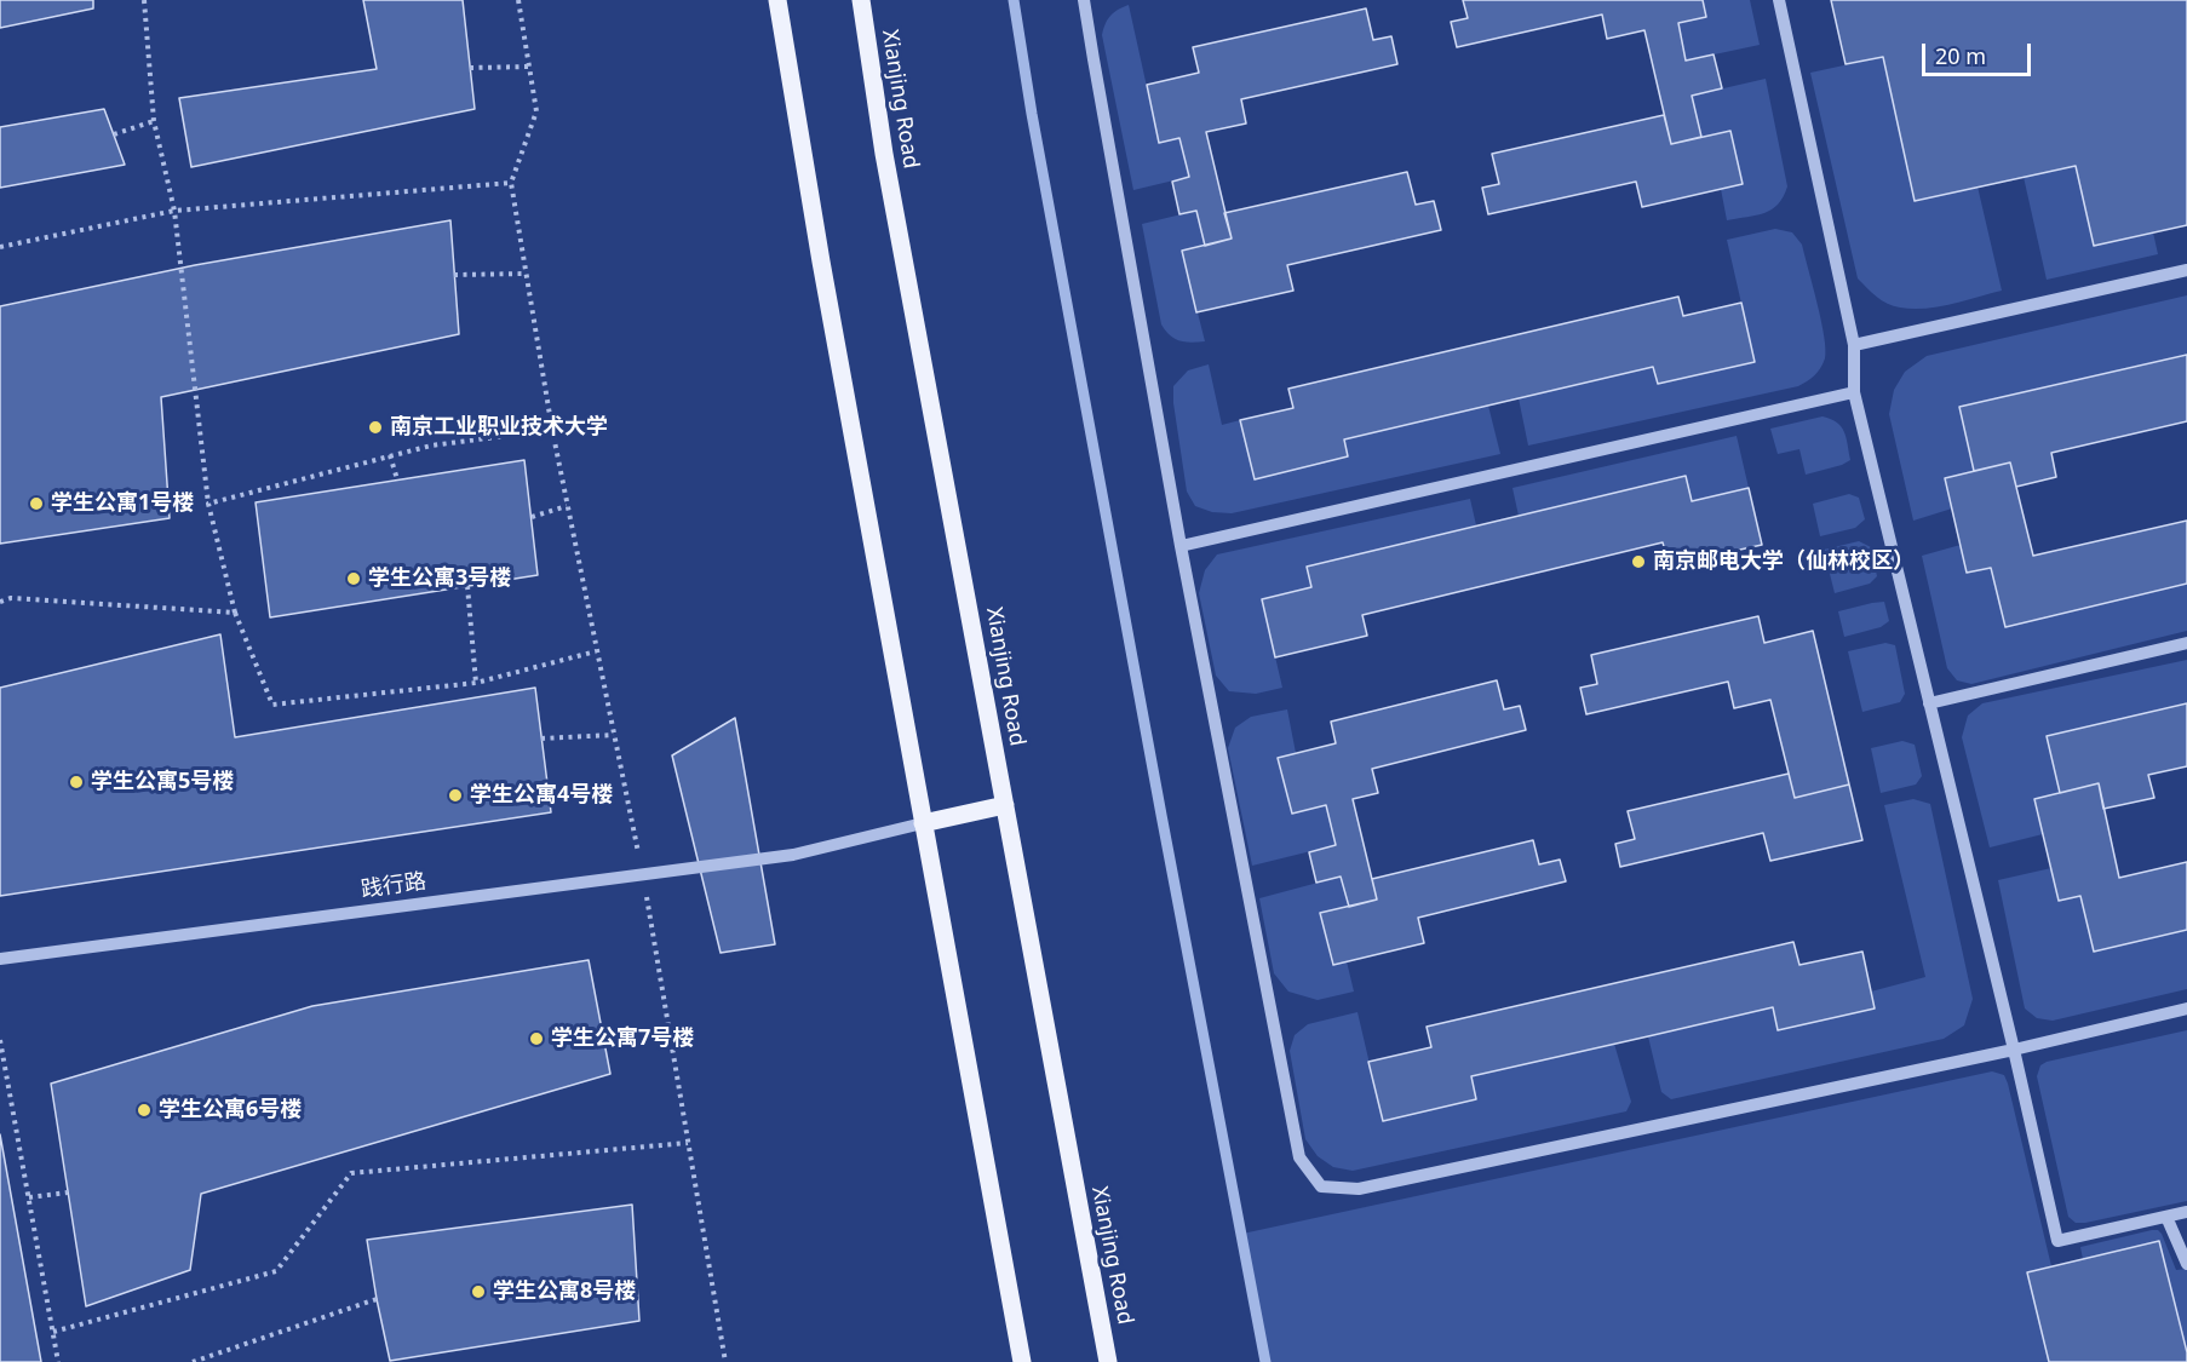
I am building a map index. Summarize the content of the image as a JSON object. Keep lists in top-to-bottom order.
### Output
{
  "streets": {
    "main road": ["Xianjing Road"],
    "street": ["践行路"]
  },
  "places": [
    "南京工业职业技术大学",
    "学生公寓1号楼",
    "南京邮电大学（仙林校区）",
    "学生公寓3号楼",
    "学生公寓5号楼",
    "学生公寓4号楼",
    "学生公寓7号楼",
    "学生公寓6号楼",
    "学生公寓8号楼"
  ],
  "scale_bar": "20 m"
}
